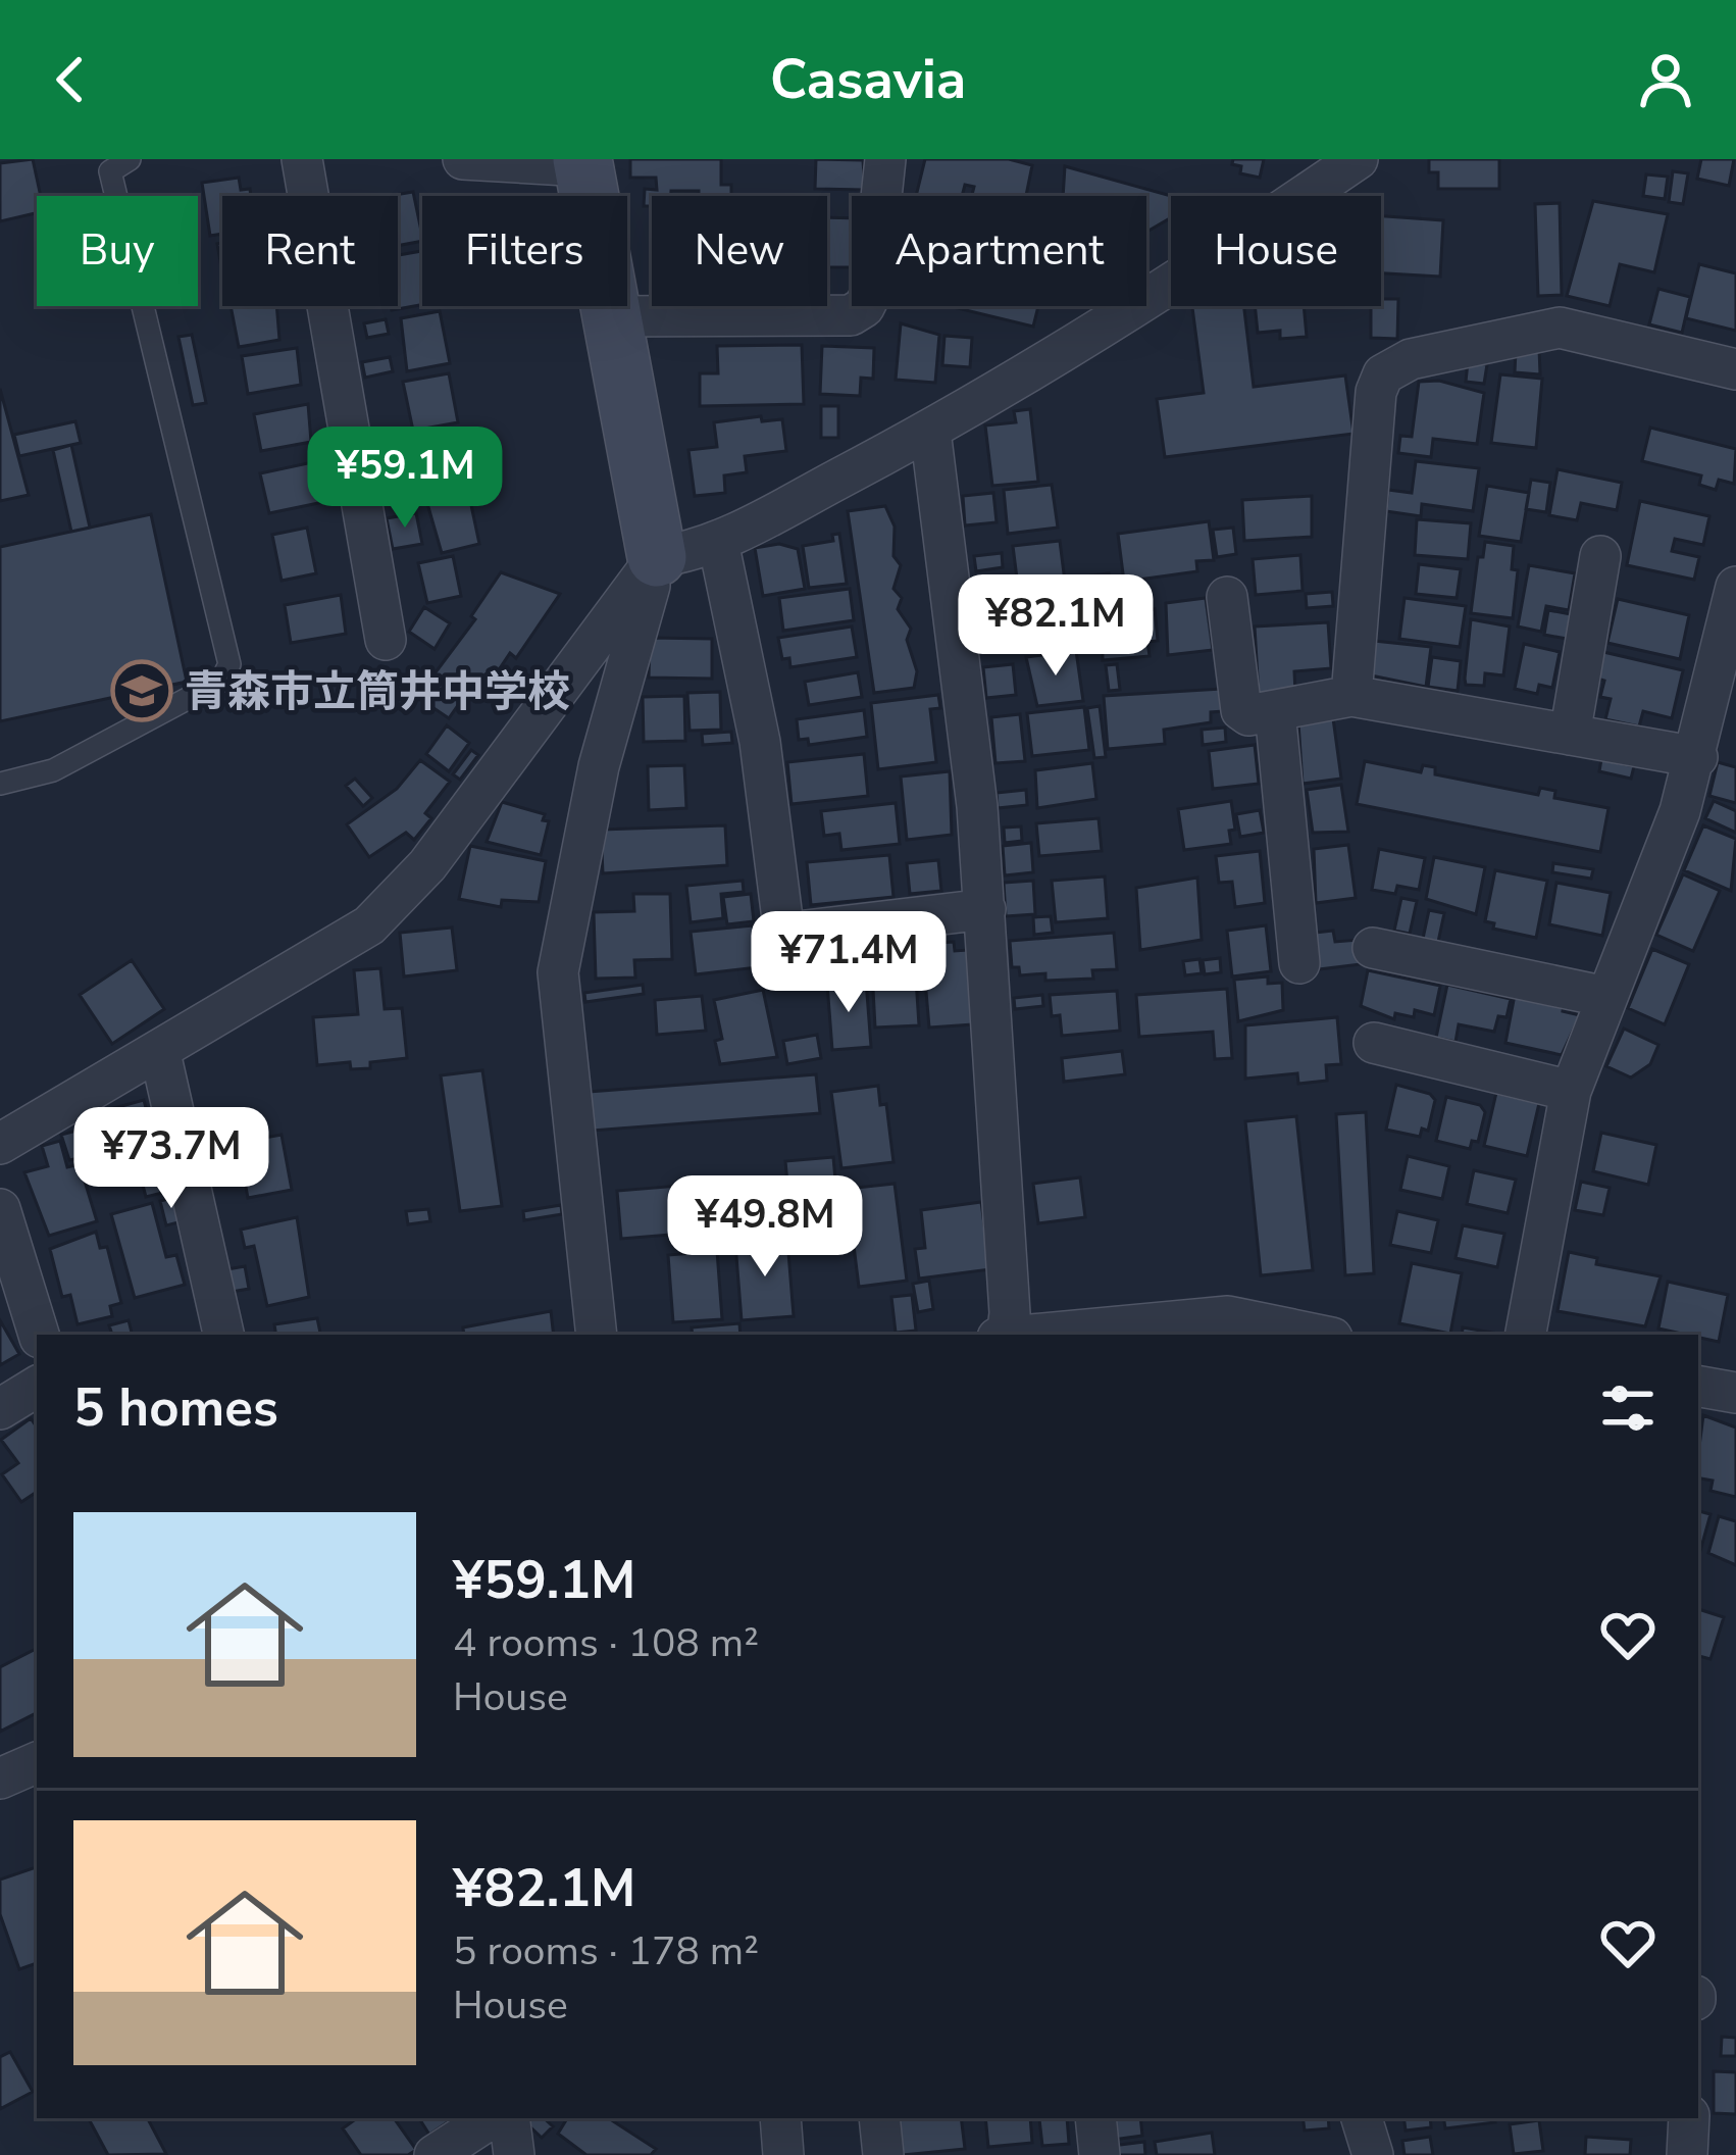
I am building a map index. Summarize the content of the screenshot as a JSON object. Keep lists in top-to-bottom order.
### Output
{
  "places": {
    "school or university": ["青森市立筒井中学校"]
  },
  "page": {
    "header": "Casavia",
    "chip": [
      "Buy",
      "Rent",
      "Filters",
      "New",
      "Apartment",
      "House"
    ],
    "price": [
      "¥59.1M",
      "¥82.1M",
      "¥71.4M",
      "¥73.7M",
      "¥49.8M"
    ],
    "heading": "5 homes",
    "list": [
      {
        "name": "¥59.1M",
        "note": "4 rooms · 108 m² · House"
      },
      {
        "name": "¥82.1M",
        "note": "5 rooms · 178 m² · House"
      }
    ]
  }
}
